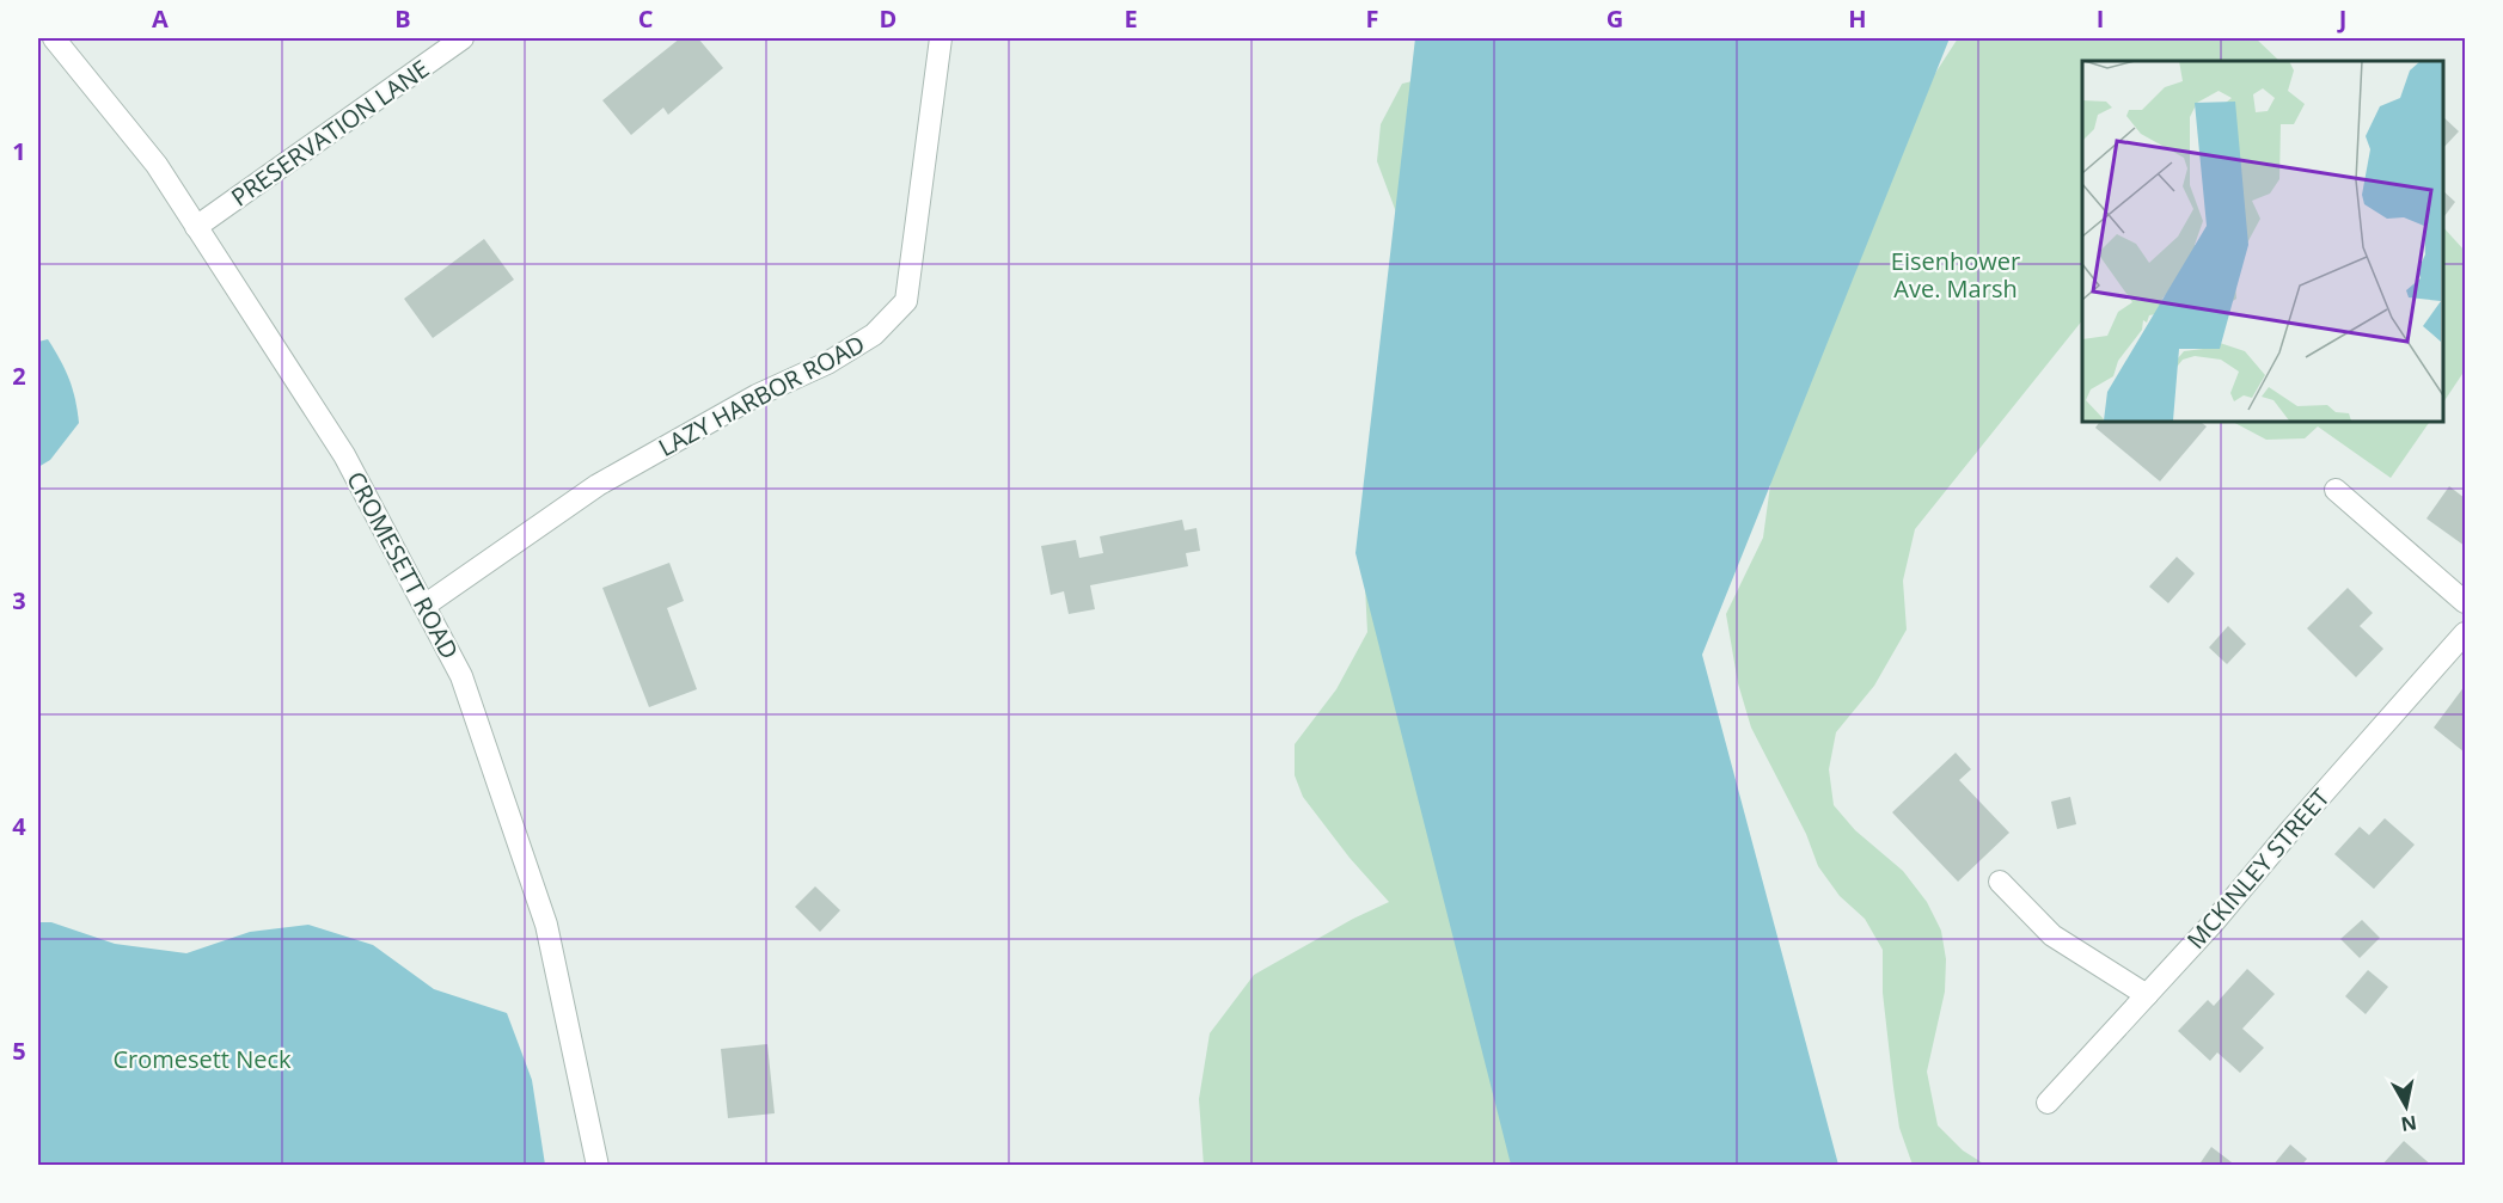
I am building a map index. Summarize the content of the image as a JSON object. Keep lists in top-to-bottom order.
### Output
{
  "streets": {
    "street": [
      "PRESERVATION LANE",
      "LAZY HARBOR ROAD",
      "CROMESETT ROAD",
      "MCKINLEY STREET"
    ]
  },
  "crossings": [
    ["PRESERVATION LANE", "CROMESETT ROAD"],
    ["LAZY HARBOR ROAD", "CROMESETT ROAD"]
  ],
  "parks": ["Eisenhower Ave. Marsh", "Cromesett Neck"],
  "north": "bottom",
  "grid": {
    "columns": [
      "A",
      "B",
      "C",
      "D",
      "E",
      "F",
      "G",
      "H",
      "I",
      "J"
    ],
    "rows": [
      "1",
      "2",
      "3",
      "4",
      "5"
    ]
  }
}
